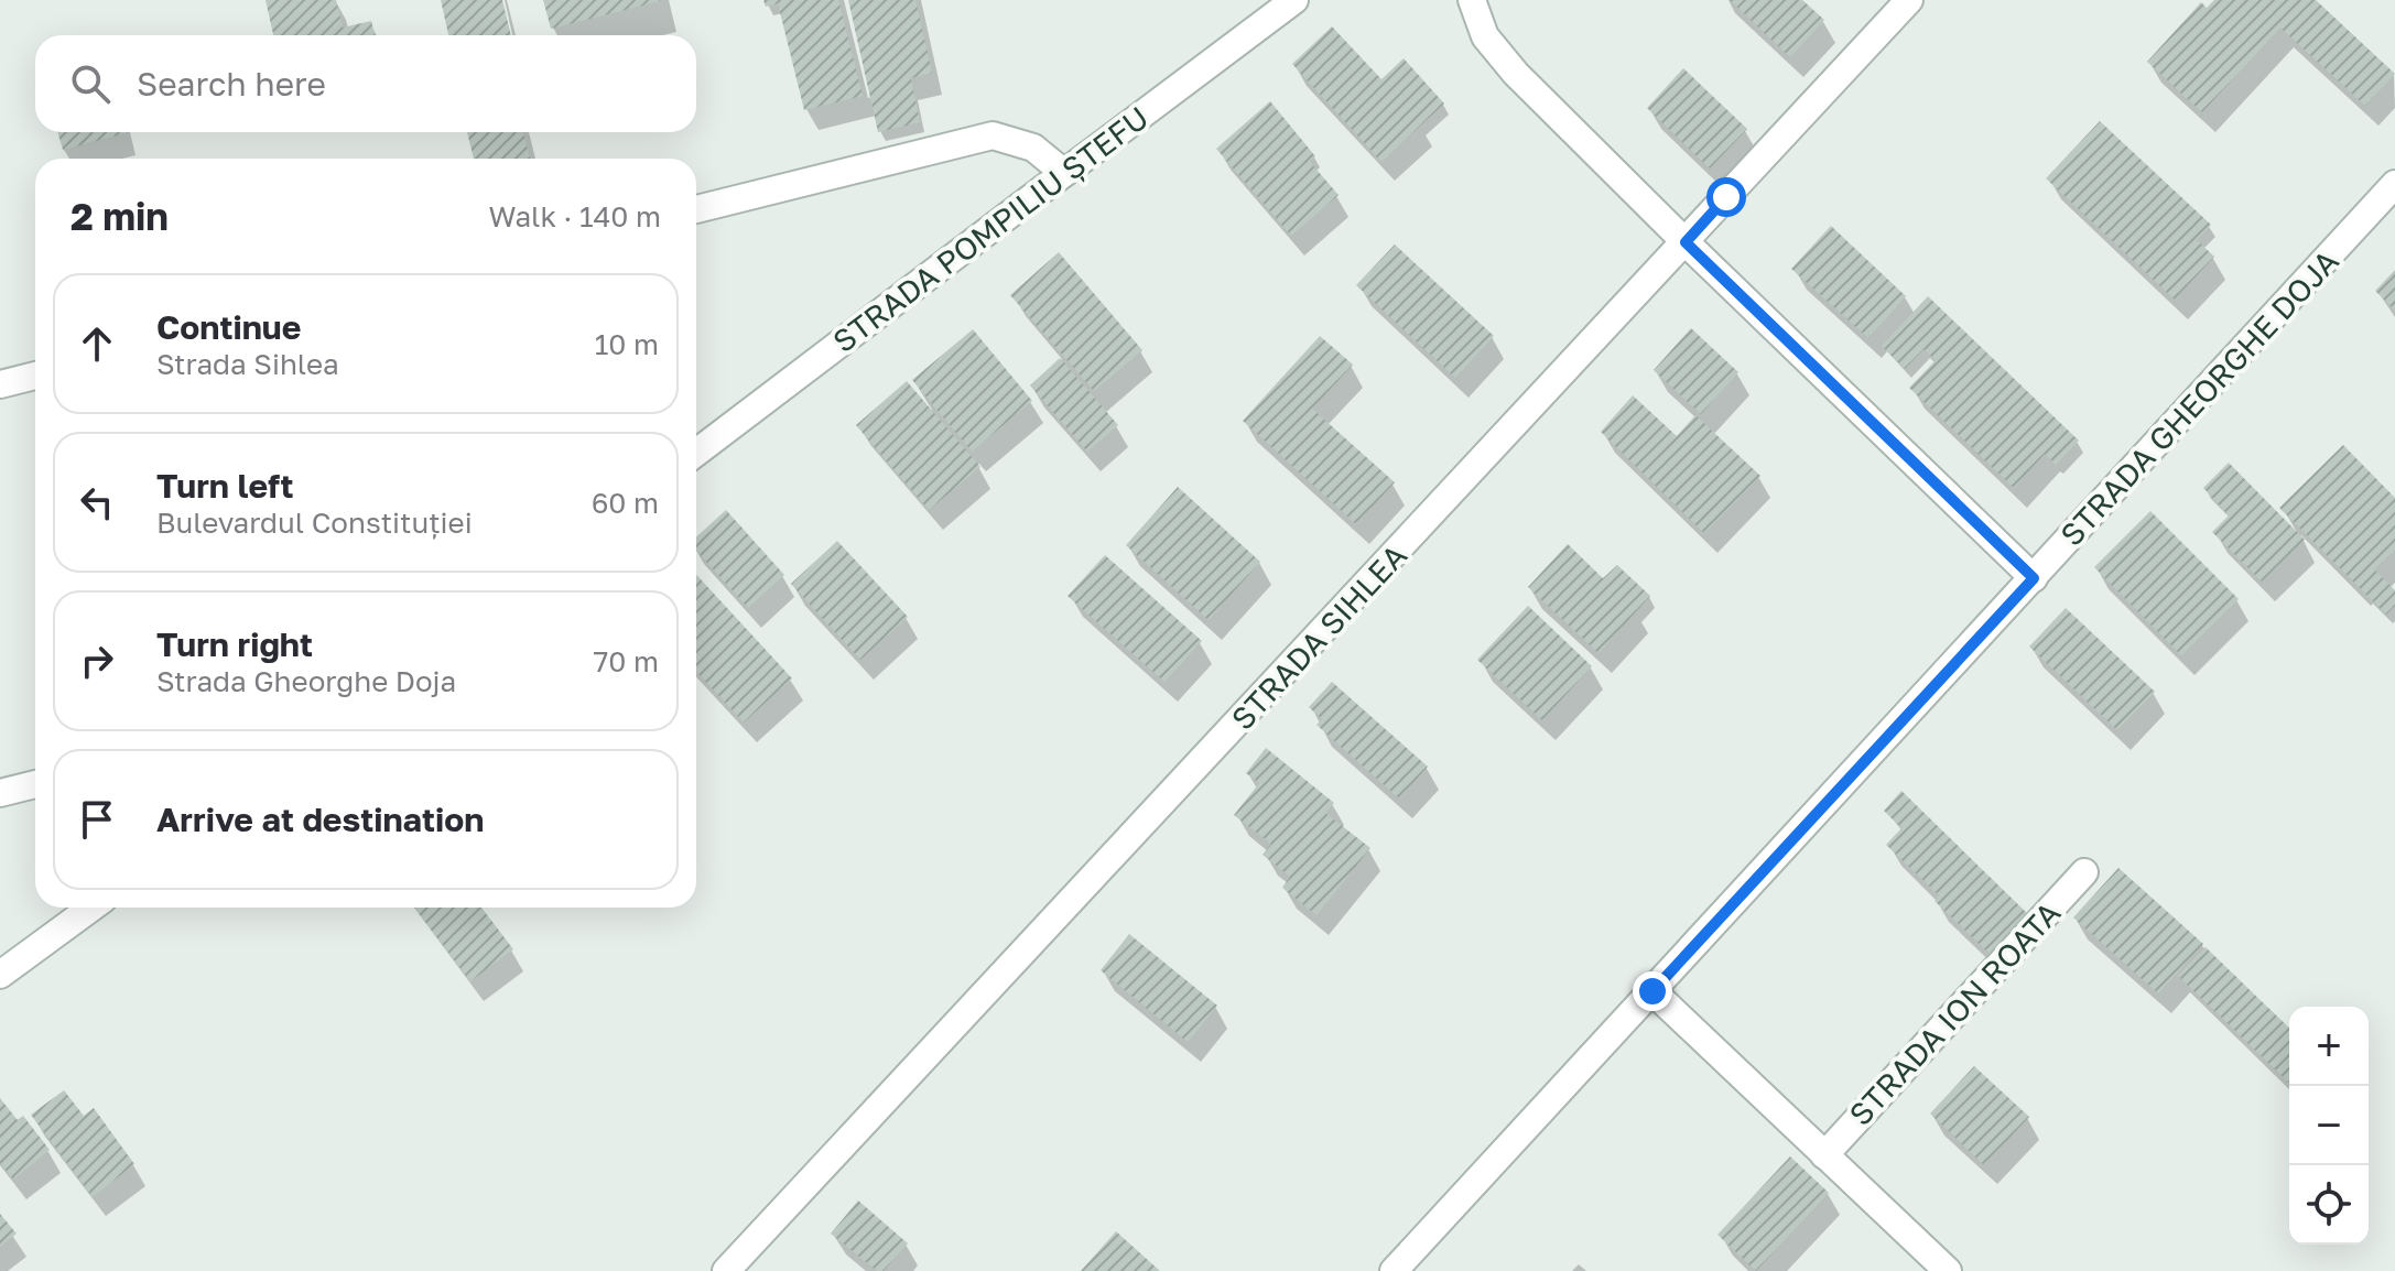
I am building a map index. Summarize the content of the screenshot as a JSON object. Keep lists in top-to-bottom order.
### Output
{
  "streets": {
    "street": [
      "STRADA POMPILIU ȘTEFU",
      "STRADA GHEORGHE DOJA",
      "STRADA SIHLEA",
      "STRADA ION ROATA"
    ]
  },
  "page": {
    "search": "Search here",
    "heading": ["2 min", "Walk · 140 m"],
    "list": [
      ["Continue", "Strada Sihlea", "10 m"],
      ["Turn left", "Bulevardul Constituției", "60 m"],
      ["Turn right", "Strada Gheorghe Doja", "70 m"],
      "Arrive at destination"
    ],
    "map_buttons": ["+", "−"]
  }
}
